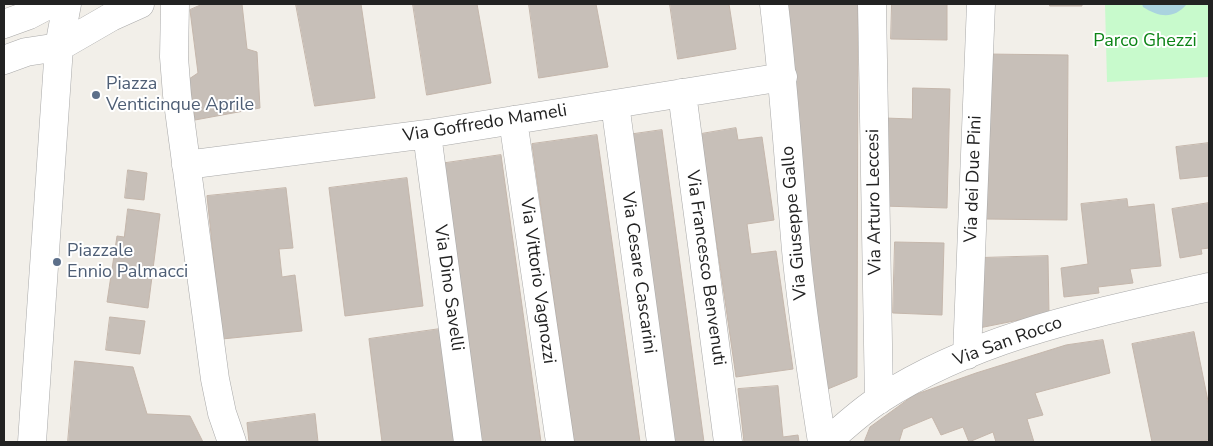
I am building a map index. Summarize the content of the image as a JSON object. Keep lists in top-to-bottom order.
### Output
{
  "streets": {
    "street": [
      "Via Goffredo Mameli",
      "Via dei Due Pini",
      "Via Arturo Leccesi",
      "Via Giuseppe Gallo",
      "Via Francesco Benvenuti",
      "Via Cesare Cascarini",
      "Via Vittorio Vagnozzi",
      "Via Dino Savelli",
      "Via San Rocco"
    ]
  },
  "crossings": [
    ["Via Goffredo Mameli", "Via Giuseppe Gallo"],
    ["Via Goffredo Mameli", "Via Francesco Benvenuti"],
    ["Via Goffredo Mameli", "Via Cesare Cascarini"],
    ["Via Goffredo Mameli", "Via Vittorio Vagnozzi"],
    ["Via Goffredo Mameli", "Via Dino Savelli"],
    ["Via dei Due Pini", "Via San Rocco"],
    ["Via Arturo Leccesi", "Via San Rocco"]
  ],
  "parks": ["Parco Ghezzi"],
  "places": ["Piazza Venticinque Aprile", "Piazzale Ennio Palmacci"]
}
